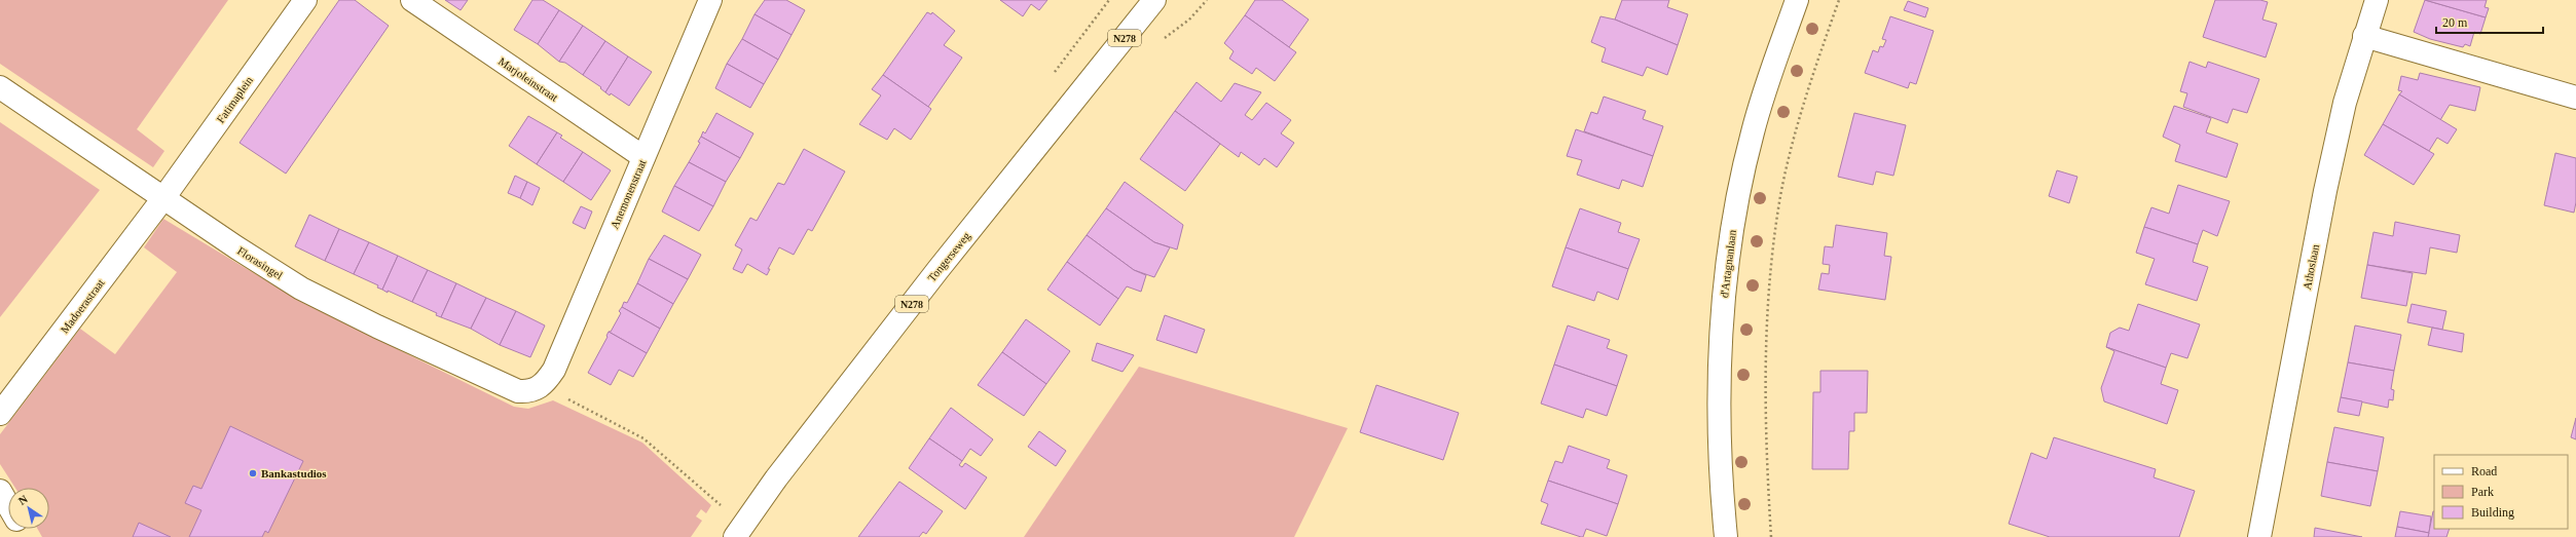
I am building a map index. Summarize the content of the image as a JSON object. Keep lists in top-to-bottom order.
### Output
{
  "streets": {
    "street": [
      "N278",
      "Marjoleinstraat",
      "Fatimaplein",
      "Anemonenstraat",
      "Tongerseweg",
      "Florasingel",
      "d'Artagnanlaan",
      "Athoslaan",
      "Madoerastraat"
    ]
  },
  "crossings": [
    ["Marjoleinstraat", "Anemonenstraat"],
    ["Fatimaplein", "Florasingel"],
    ["Fatimaplein", "Madoerastraat"],
    ["Anemonenstraat", "Florasingel"],
    ["Florasingel", "Madoerastraat"]
  ],
  "places": ["Bankastudios"],
  "legend": ["Road", "Park", "Building"],
  "scale_bar": "20 m",
  "north": "top left"
}
